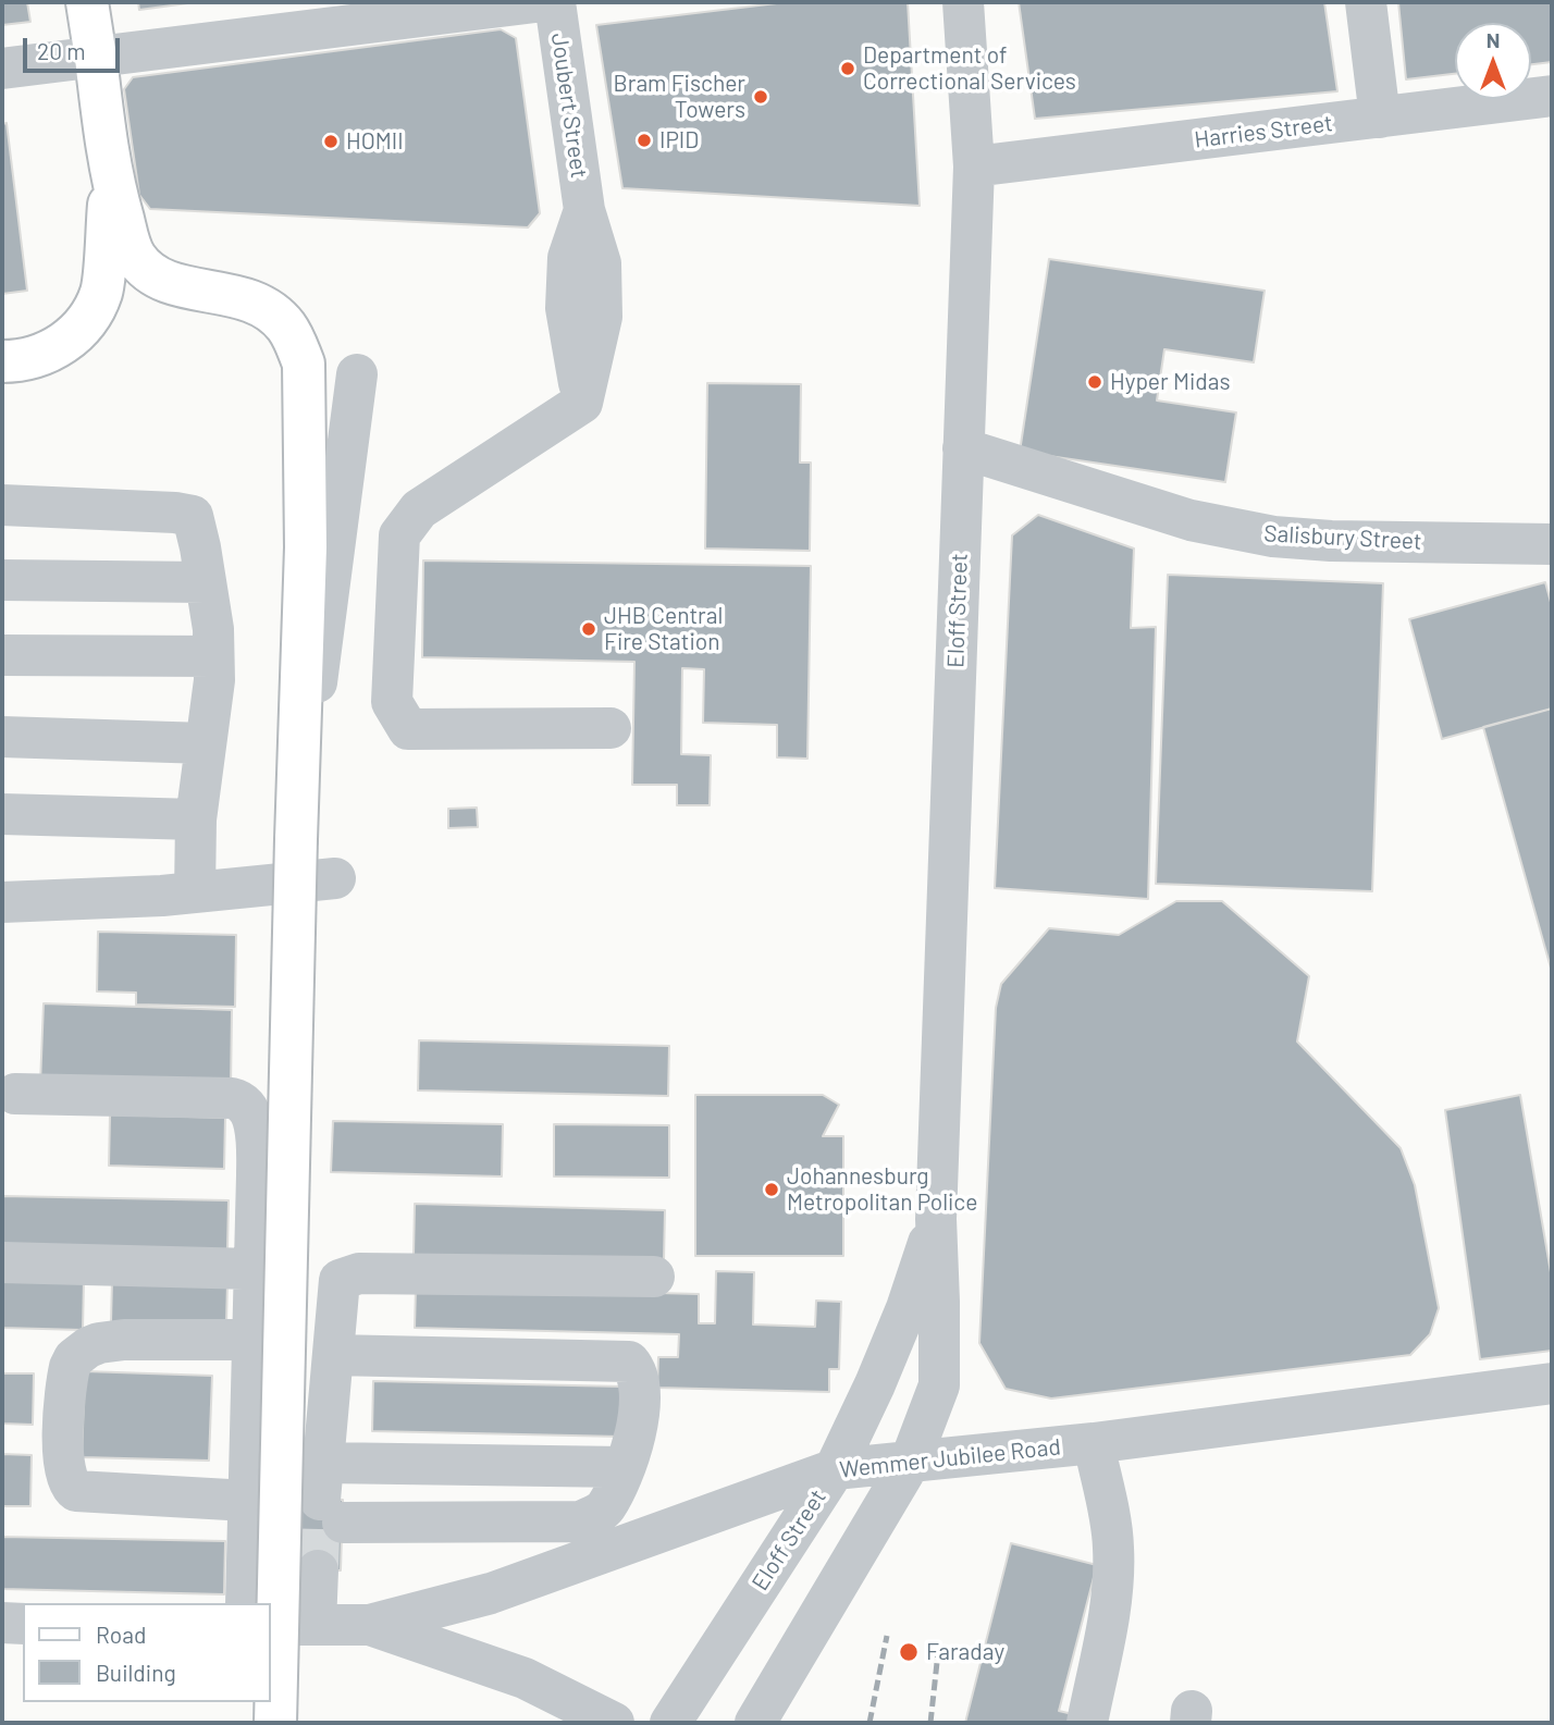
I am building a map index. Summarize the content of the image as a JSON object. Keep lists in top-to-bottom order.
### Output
{
  "streets": {
    "street": [
      "Joubert Street",
      "Harries Street",
      "Salisbury Street",
      "Eloff Street",
      "Wemmer Jubilee Road"
    ]
  },
  "crossings": [
    ["Harries Street", "Eloff Street"],
    ["Salisbury Street", "Eloff Street"],
    ["Eloff Street", "Wemmer Jubilee Road"]
  ],
  "places": [
    "Department of Correctional Services",
    "Bram Fischer Towers",
    "IPID",
    "HOMII",
    "Hyper Midas",
    "JHB Central Fire Station",
    "Johannesburg Metropolitan Police",
    "Faraday"
  ],
  "legend": ["Road", "Building"],
  "scale_bar": "20 m",
  "north": "top"
}
